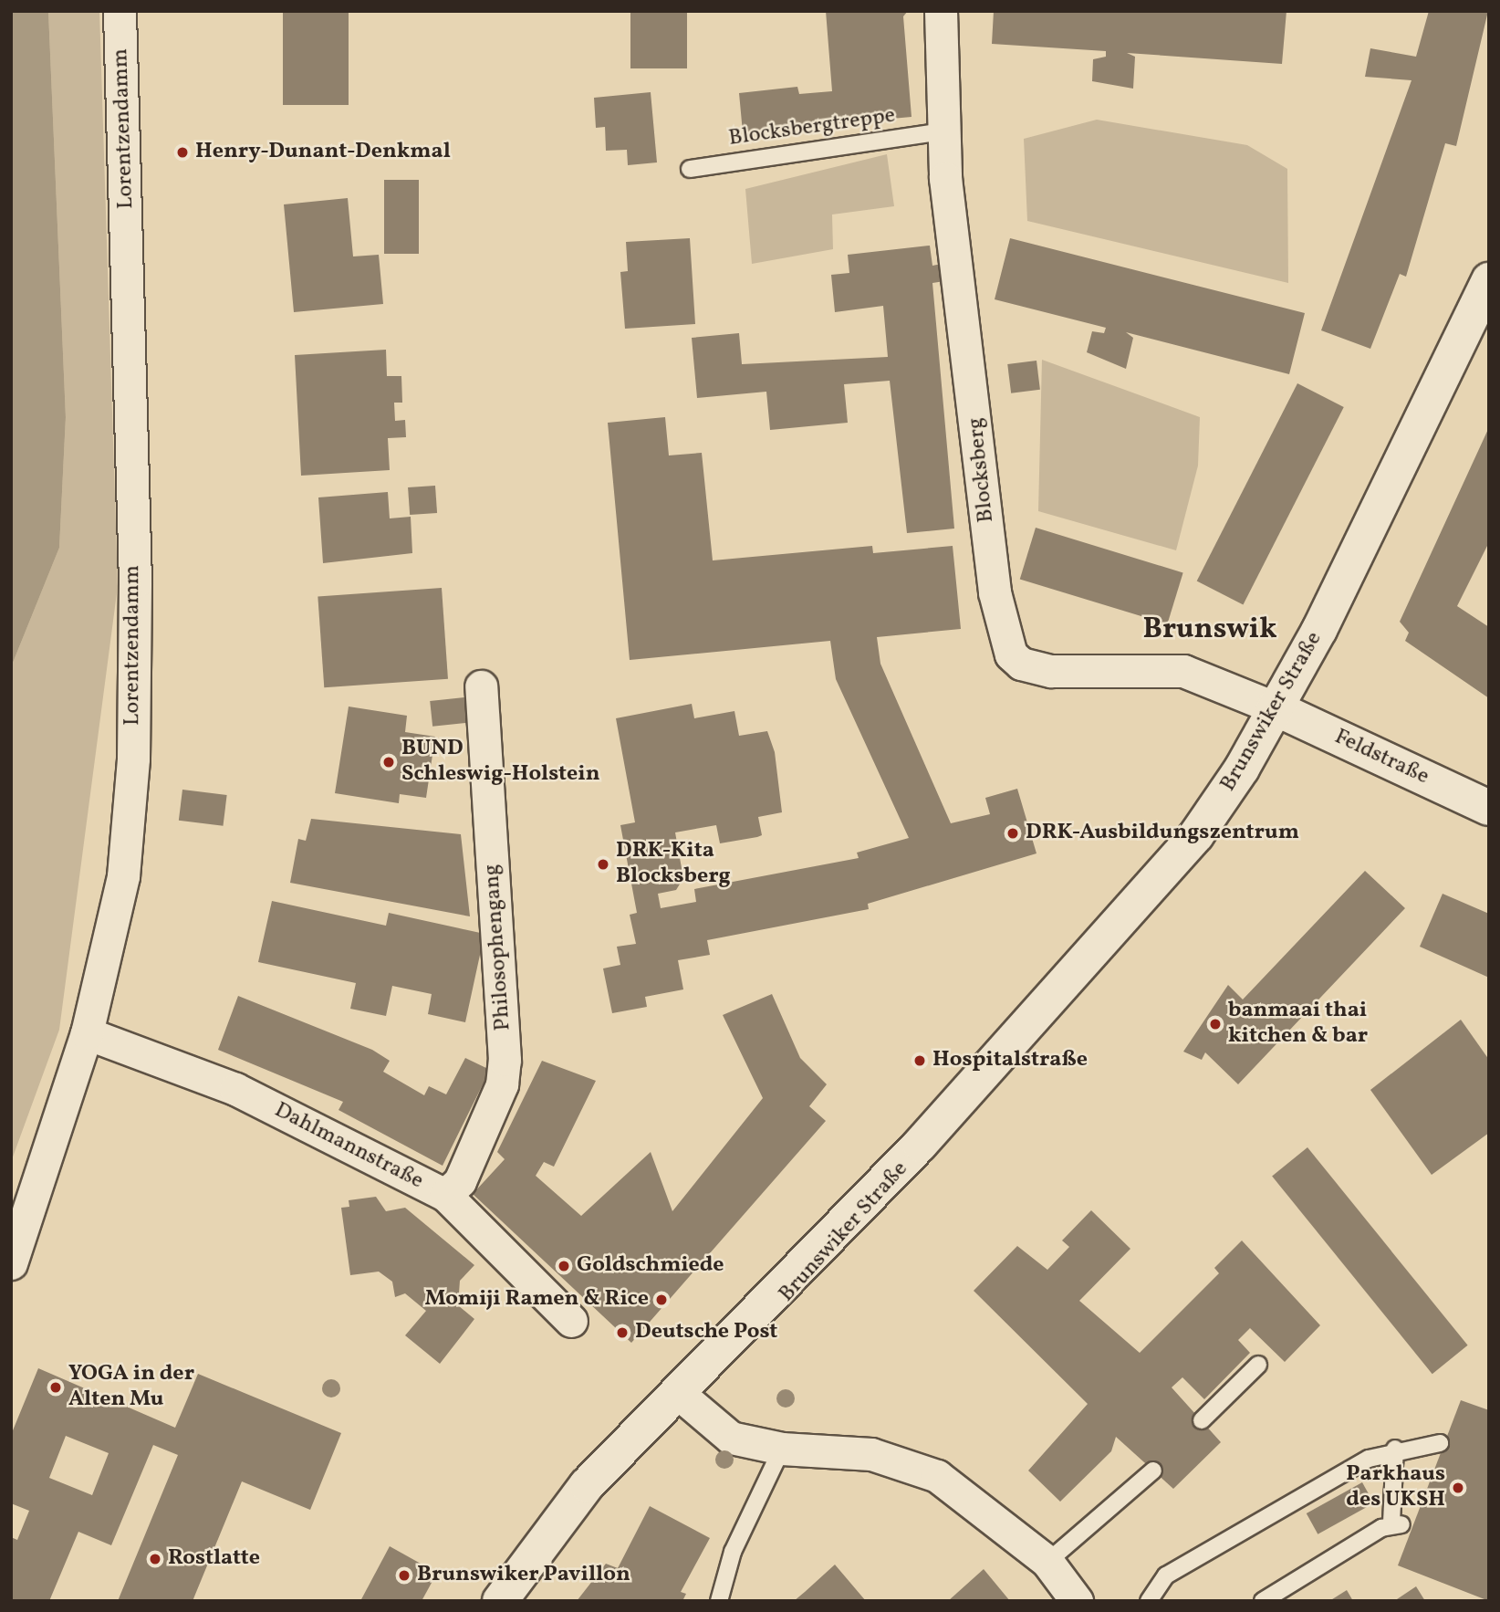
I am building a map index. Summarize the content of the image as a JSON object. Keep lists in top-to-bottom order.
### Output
{
  "streets": {
    "main road": ["Brunswiker Straße", "Feldstraße"],
    "street": [
      "Lorentzendamm",
      "Blocksberg",
      "Philosophengang",
      "Dahlmannstraße"
    ],
    "lane": ["Blocksbergtreppe"]
  },
  "crossings": [
    ["Blocksbergtreppe", "Blocksberg"],
    ["Lorentzendamm", "Dahlmannstraße"],
    ["Blocksberg", "Brunswiker Straße"],
    ["Blocksberg", "Feldstraße"],
    ["Brunswiker Straße", "Feldstraße"],
    ["Philosophengang", "Dahlmannstraße"]
  ],
  "districts": ["Brunswik"],
  "places": [
    "Henry-Dunant-Denkmal",
    "BUND Schleswig-Holstein",
    "DRK-Ausbildungszentrum",
    "DRK-Kita Blocksberg",
    "banmaai thai kitchen & bar",
    "Hospitalstraße",
    "Goldschmiede",
    "Momiji Ramen & Rice",
    "Deutsche Post",
    "YOGA in der Alten Mu",
    "Parkhaus des UKSH",
    "Rostlatte",
    "Brunswiker Pavillon"
  ]
}
